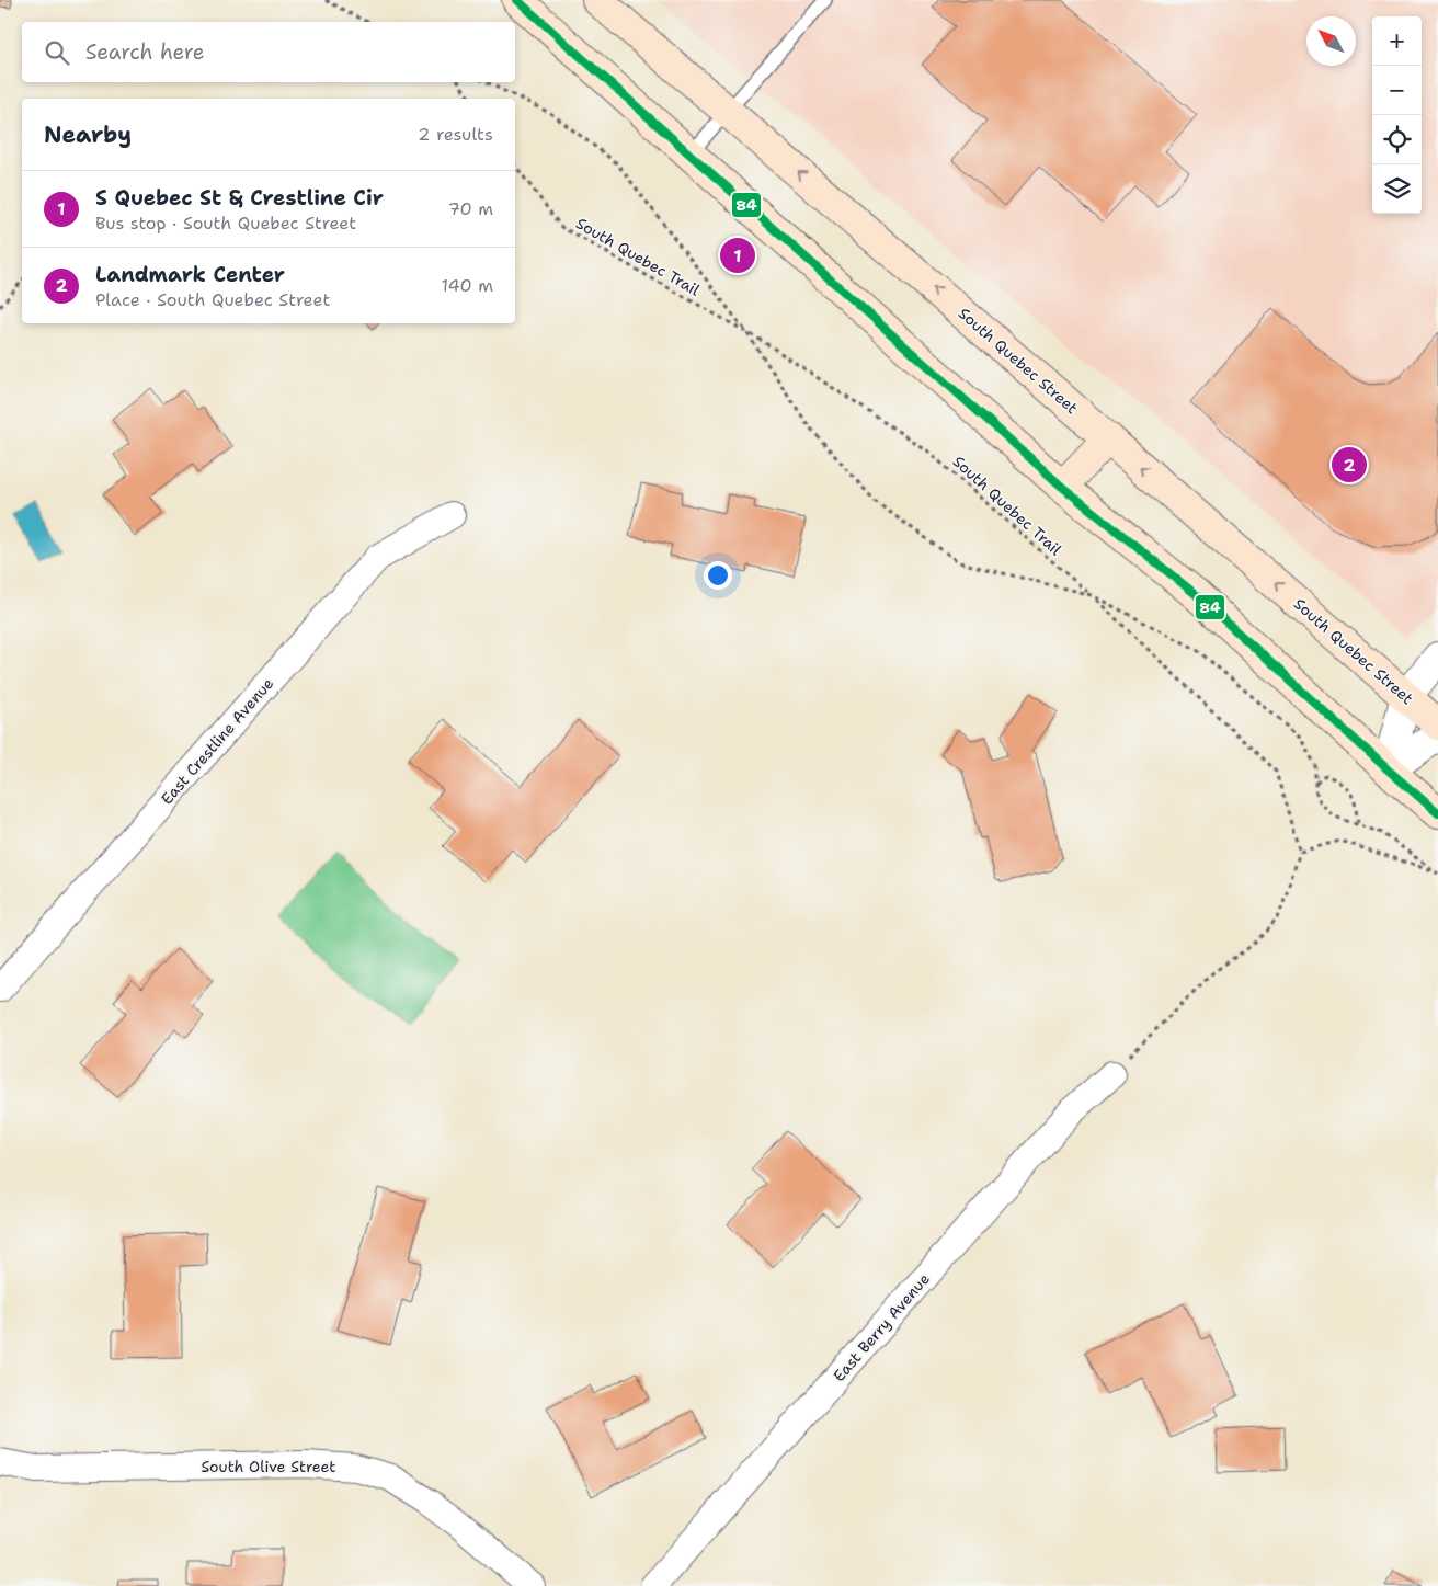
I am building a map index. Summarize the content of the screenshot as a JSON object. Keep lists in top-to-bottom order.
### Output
{
  "streets": {
    "main road": ["South Quebec Street"],
    "street": ["East Crestline Avenue", "East Berry Avenue", "South Olive Street"],
    "path": ["South Quebec Trail"]
  },
  "lines": ["transit line 84"],
  "north": "top left",
  "page": {
    "map_buttons": ["+", "−"],
    "search": "Search here",
    "heading": ["Nearby", "2 results"],
    "list": [
      {
        "mark": "1",
        "name": "S Quebec St & Crestline Cir",
        "note": "Bus stop · South Quebec Street",
        "value": "70 m"
      },
      {
        "mark": "2",
        "name": "Landmark Center",
        "note": "Place · South Quebec Street",
        "value": "140 m"
      }
    ],
    "pins": ["1", "2"]
  }
}
